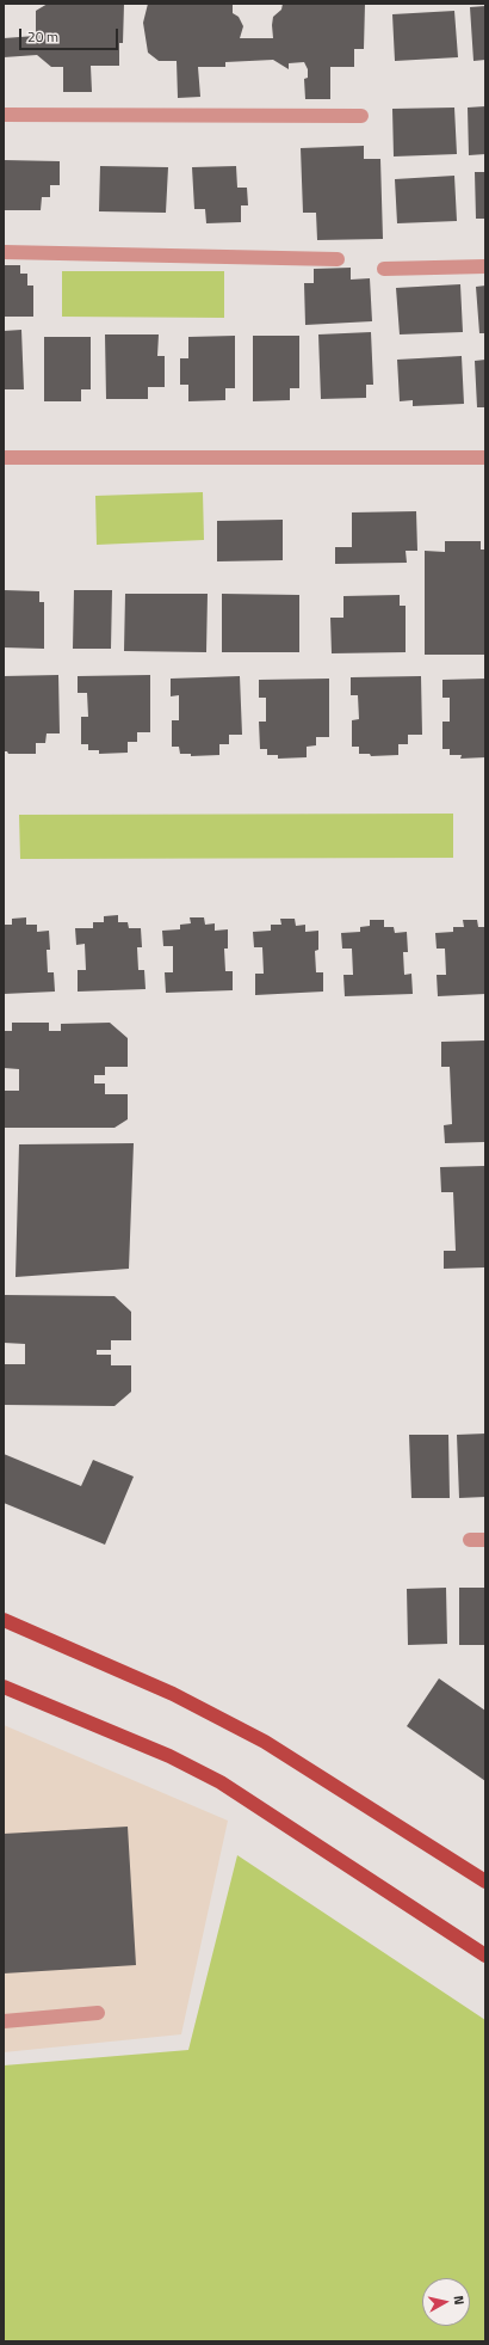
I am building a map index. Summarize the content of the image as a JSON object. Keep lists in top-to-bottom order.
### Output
{
  "scale_bar": "20 m",
  "north": "right"
}
